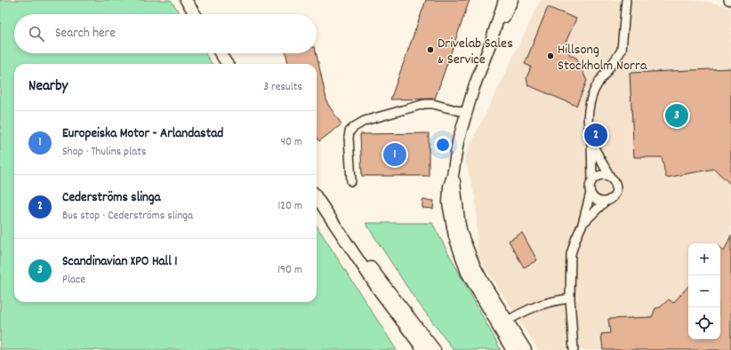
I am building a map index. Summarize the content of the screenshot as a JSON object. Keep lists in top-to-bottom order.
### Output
{
  "places": ["Drivelab Sales & Service", "Hillsong Stockholm Norra"],
  "page": {
    "search": "Search here",
    "heading": ["Nearby", "3 results"],
    "pins": ["3", "2", "1"],
    "list": [
      {
        "mark": "1",
        "name": "Europeiska Motor - Arlandastad",
        "note": "Shop · Thulins plats",
        "value": "40 m"
      },
      {
        "mark": "2",
        "name": "Cederströms slinga",
        "note": "Bus stop · Cederströms slinga",
        "value": "120 m"
      },
      {
        "mark": "3",
        "name": "Scandinavian XPO Hall 1",
        "note": "Place",
        "value": "190 m"
      }
    ],
    "map_buttons": ["+", "−"]
  }
}
